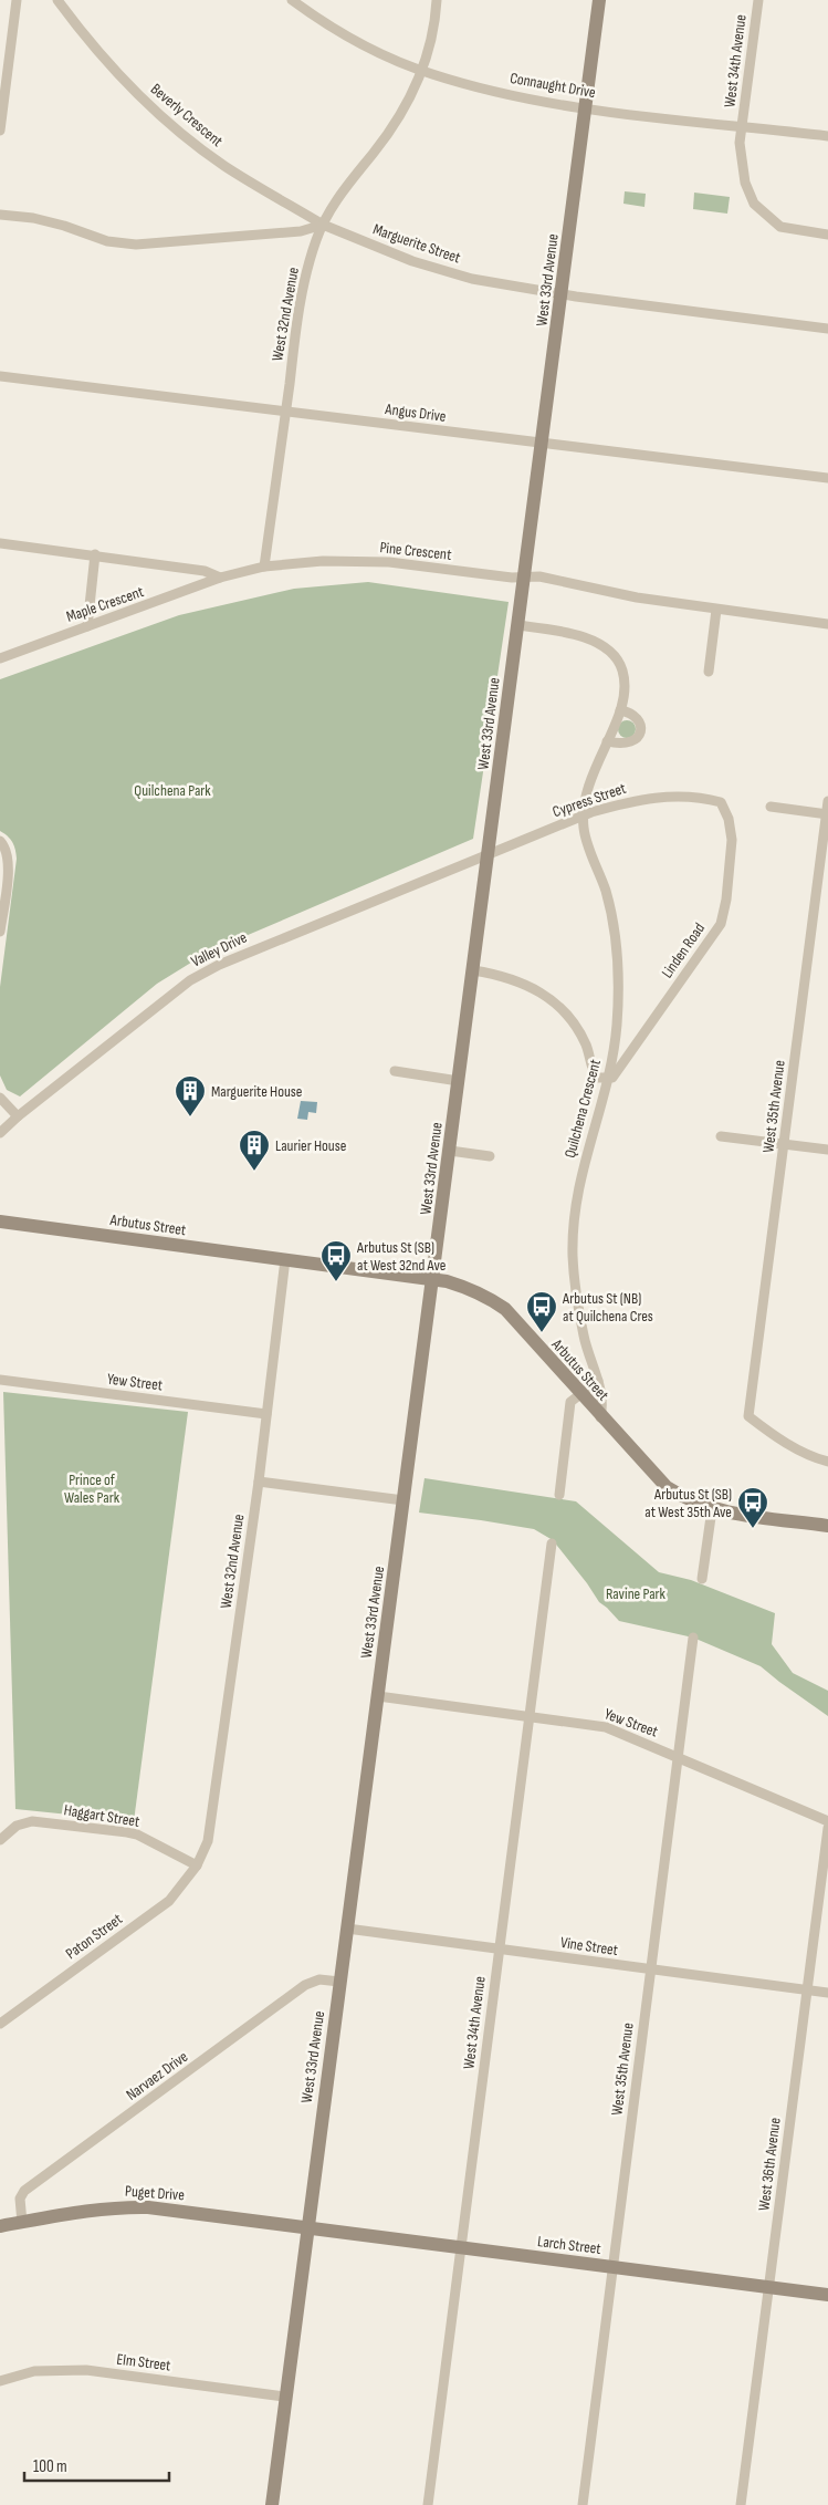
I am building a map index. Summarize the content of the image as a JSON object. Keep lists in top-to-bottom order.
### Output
{
  "streets": {
    "street": [
      "West 34th Avenue",
      "Connaught Drive",
      "Beverly Crescent",
      "Marguerite Street",
      "West 33rd Avenue",
      "West 32nd Avenue",
      "Angus Drive",
      "Pine Crescent",
      "Maple Crescent",
      "Cypress Street",
      "Valley Drive",
      "Linden Road",
      "West 35th Avenue",
      "Quilchena Crescent",
      "Arbutus Street",
      "Yew Street",
      "Haggart Street",
      "Paton Street",
      "Vine Street",
      "Narvaez Drive",
      "West 36th Avenue",
      "Puget Drive",
      "Larch Street",
      "Elm Street"
    ]
  },
  "crossings": [
    ["West 34th Avenue", "Connaught Drive"],
    ["West 34th Avenue", "Yew Street"],
    ["West 34th Avenue", "Vine Street"],
    ["West 34th Avenue", "Larch Street"],
    ["Connaught Drive", "West 33rd Avenue"],
    ["Connaught Drive", "West 32nd Avenue"],
    ["Beverly Crescent", "Marguerite Street"],
    ["Beverly Crescent", "West 32nd Avenue"],
    ["Marguerite Street", "West 33rd Avenue"],
    ["Marguerite Street", "West 32nd Avenue"],
    ["West 33rd Avenue", "Angus Drive"],
    ["West 33rd Avenue", "Pine Crescent"],
    ["West 33rd Avenue", "Cypress Street"],
    ["West 33rd Avenue", "Valley Drive"],
    ["West 33rd Avenue", "Quilchena Crescent"],
    ["West 33rd Avenue", "Arbutus Street"],
    ["West 33rd Avenue", "Yew Street"],
    ["West 33rd Avenue", "Vine Street"],
    ["West 33rd Avenue", "Narvaez Drive"],
    ["West 33rd Avenue", "Puget Drive"],
    ["West 33rd Avenue", "Larch Street"],
    ["West 33rd Avenue", "Elm Street"],
    ["West 32nd Avenue", "Angus Drive"],
    ["West 32nd Avenue", "Pine Crescent"],
    ["West 32nd Avenue", "Arbutus Street"],
    ["West 32nd Avenue", "Yew Street"],
    ["West 32nd Avenue", "Haggart Street"],
    ["West 32nd Avenue", "Paton Street"],
    ["Pine Crescent", "Maple Crescent"],
    ["Cypress Street", "Valley Drive"],
    ["Cypress Street", "Linden Road"],
    ["Cypress Street", "Quilchena Crescent"],
    ["Linden Road", "Quilchena Crescent"],
    ["West 35th Avenue", "Yew Street"],
    ["West 35th Avenue", "Vine Street"],
    ["West 35th Avenue", "Larch Street"],
    ["Quilchena Crescent", "Arbutus Street"],
    ["Haggart Street", "Paton Street"],
    ["Vine Street", "West 36th Avenue"],
    ["Narvaez Drive", "Puget Drive"],
    ["West 36th Avenue", "Larch Street"],
    ["Puget Drive", "Larch Street"]
  ],
  "parks": ["Quilchena Park", "Prince of Wales Park", "Ravine Park"],
  "places": {
    "building": ["Marguerite House", "Laurier House"],
    "bus stop": ["Arbutus St (SB) at West 32nd Ave", "Arbutus St (NB) at Quilchena Cres", "Arbutus St (SB) at West 35th Ave"]
  },
  "scale_bar": "100 m"
}
